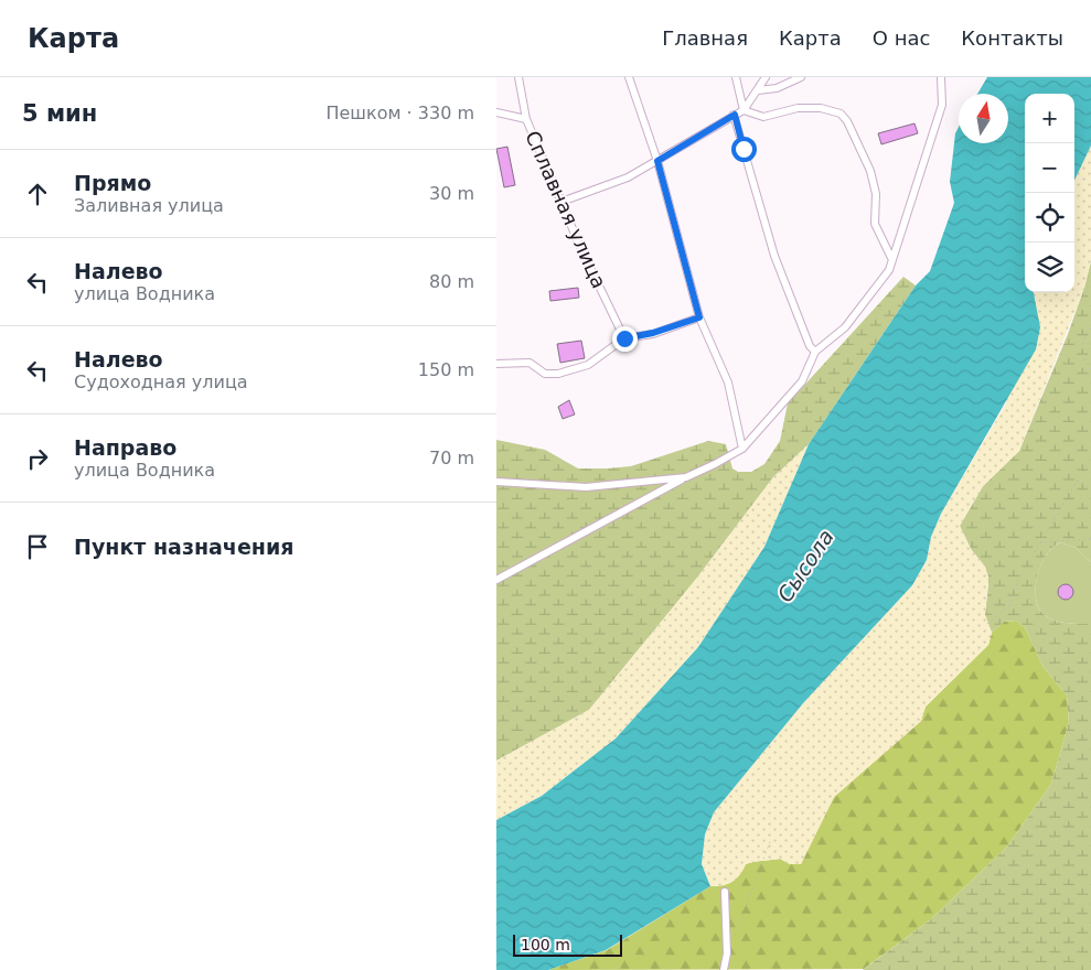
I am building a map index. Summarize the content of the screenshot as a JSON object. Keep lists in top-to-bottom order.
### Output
{
  "streets": {
    "street": ["Сплавная улица"]
  },
  "water": ["Сысола"],
  "scale_bar": "100 m",
  "north": "top",
  "page": {
    "header": "Карта",
    "nav": [
      "Главная",
      "Карта",
      "О нас",
      "Контакты"
    ],
    "heading": ["5 мин", "Пешком · 330 m"],
    "map_buttons": ["+", "−"],
    "list": [
      ["Прямо", "Заливная улица", "30 m"],
      ["Налево", "улица Водника", "80 m"],
      ["Налево", "Судоходная улица", "150 m"],
      ["Направо", "улица Водника", "70 m"],
      "Пункт назначения"
    ],
    "scale": "100 m"
  }
}
